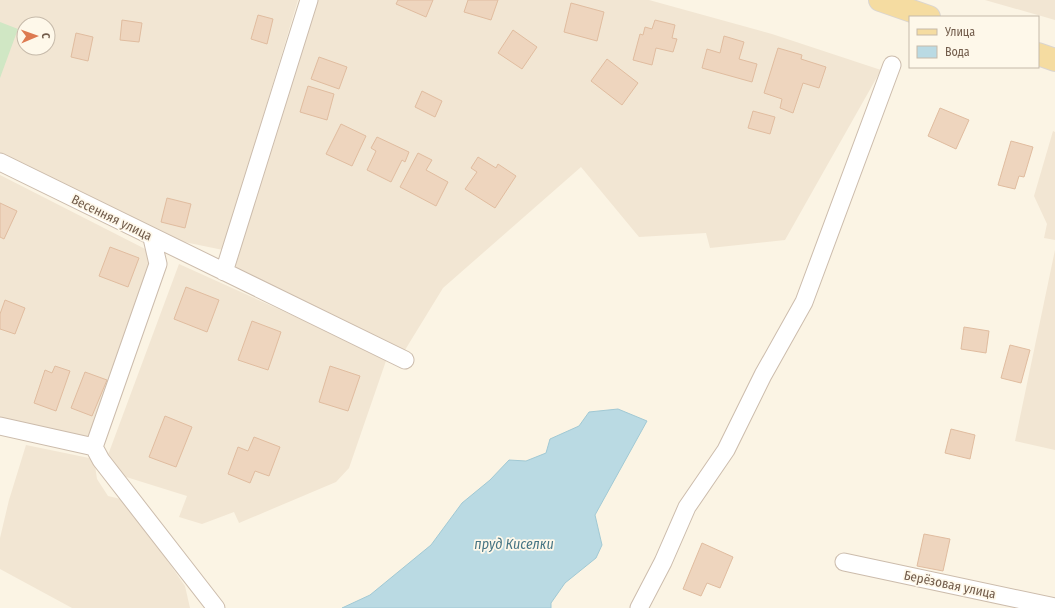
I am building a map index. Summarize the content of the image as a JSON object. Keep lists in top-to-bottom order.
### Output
{
  "streets": {
    "street": ["Весенняя улица", "Берёзовая улица"]
  },
  "water": ["пруд Киселки"],
  "legend": ["Улица", "Вода"],
  "north": "right"
}
